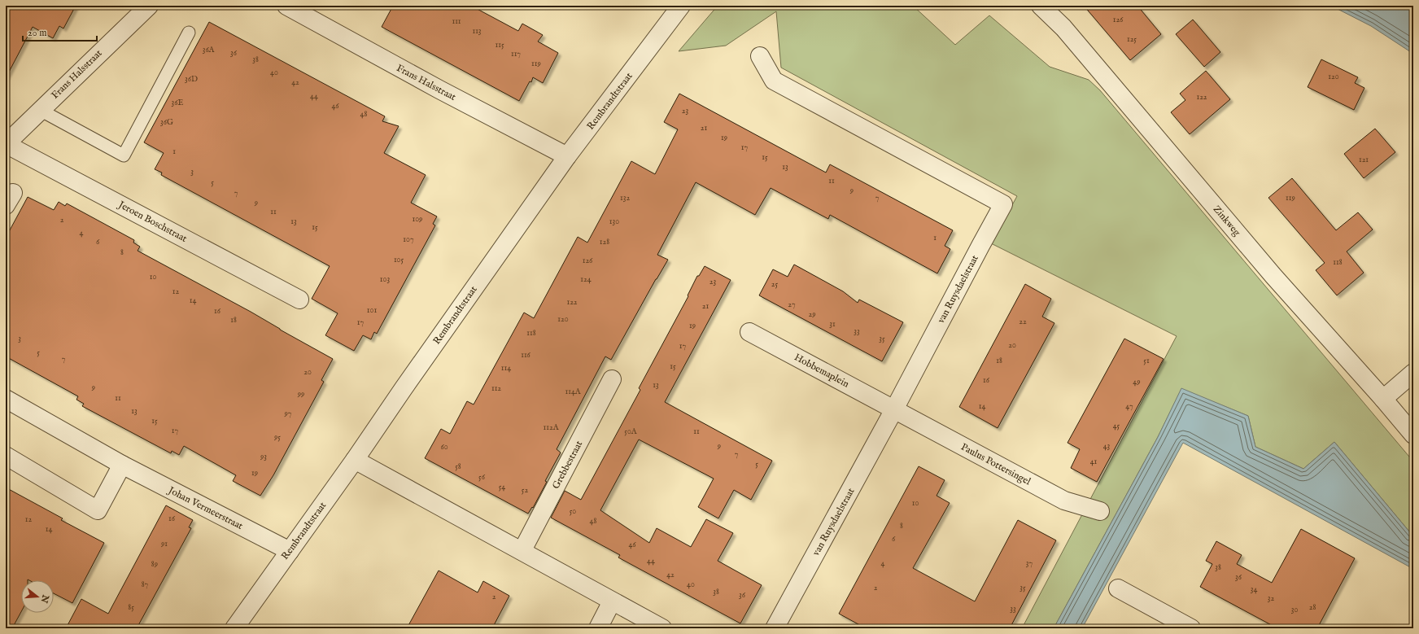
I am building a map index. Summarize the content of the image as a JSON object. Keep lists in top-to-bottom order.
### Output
{
  "streets": {
    "street": [
      "Frans Halsstraat",
      "Rembrandtstraat",
      "Zinkweg",
      "Jeroen Boschstraat",
      "van Ruysdaelstraat",
      "Hobbemaplein",
      "Paulus Pottersingel",
      "Grebbestraat",
      "Johan Vermeerstraat"
    ]
  },
  "crossings": [
    ["Frans Halsstraat", "Rembrandtstraat"],
    ["Frans Halsstraat", "Jeroen Boschstraat"],
    ["Rembrandtstraat", "Johan Vermeerstraat"],
    ["van Ruysdaelstraat", "Hobbemaplein"],
    ["van Ruysdaelstraat", "Paulus Pottersingel"],
    ["Hobbemaplein", "Paulus Pottersingel"]
  ],
  "house_numbers": [
    "126",
    "111",
    "113",
    "125",
    "115",
    "36A",
    "36",
    "117",
    "38",
    "119",
    "40",
    "120",
    "36D",
    "42",
    "44",
    "122",
    "36E",
    "46",
    "23",
    "48",
    "36G",
    "21",
    "19",
    "17",
    "1",
    "15",
    "121",
    "13",
    "3",
    "11",
    "5",
    "9",
    "7",
    "132",
    "7",
    "119",
    "9",
    "11",
    "109",
    "2",
    "13",
    "130",
    "15",
    "4",
    "1",
    "107",
    "6",
    "128",
    "8",
    "105",
    "126",
    "118",
    "10",
    "103",
    "124",
    "23",
    "25",
    "12",
    "14",
    "122",
    "27",
    "21",
    "101",
    "16",
    "29",
    "120",
    "18",
    "22",
    "17",
    "31",
    "19",
    "33",
    "118",
    "3",
    "35",
    "20",
    "17",
    "5",
    "116",
    "7",
    "18",
    "51",
    "15",
    "114",
    "20",
    "16",
    "49",
    "13",
    "9",
    "112",
    "114A",
    "99",
    "11",
    "14",
    "47",
    "13",
    "97",
    "15",
    "45",
    "112A",
    "17",
    "50A",
    "11",
    "95",
    "9",
    "43",
    "60",
    "7",
    "93",
    "41",
    "5",
    "58",
    "19",
    "56",
    "54",
    "52",
    "10",
    "50",
    "16",
    "12",
    "48",
    "8",
    "14",
    "6",
    "91",
    "46",
    "44",
    "4",
    "37",
    "89",
    "38",
    "42",
    "36",
    "87",
    "40",
    "2",
    "35",
    "34",
    "38",
    "36",
    "2",
    "32",
    "85",
    "28",
    "33",
    "30"
  ],
  "scale_bar": "20 m",
  "north": "right"
}
